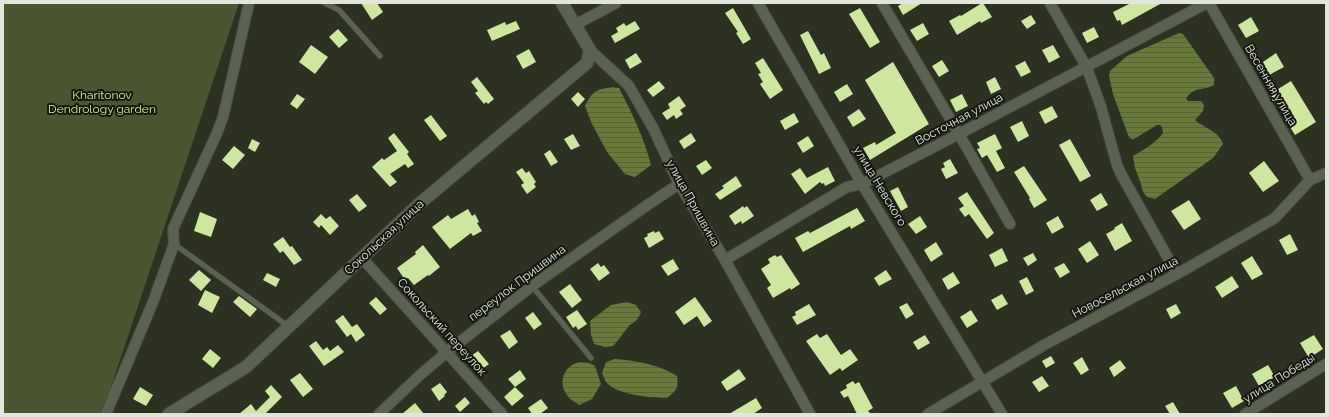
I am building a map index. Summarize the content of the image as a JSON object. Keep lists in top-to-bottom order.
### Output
{
  "streets": {
    "street": [
      "Весенняя улица",
      "Восточная улица",
      "улица Невского",
      "улица Пришвина",
      "Сокольская улица",
      "переулок Пришвина",
      "Новосельская улица",
      "Сокольский переулок",
      "улица Победы"
    ]
  },
  "crossings": [
    ["Весенняя улица", "Восточная улица"],
    ["Весенняя улица", "Новосельская улица"],
    ["Восточная улица", "улица Невского"],
    ["Восточная улица", "улица Пришвина"],
    ["улица Невского", "Новосельская улица"],
    ["улица Пришвина", "Сокольская улица"],
    ["улица Пришвина", "переулок Пришвина"],
    ["Сокольская улица", "Сокольский переулок"],
    ["переулок Пришвина", "Сокольский переулок"]
  ],
  "parks": ["Kharitonov Dendrology garden"]
}
